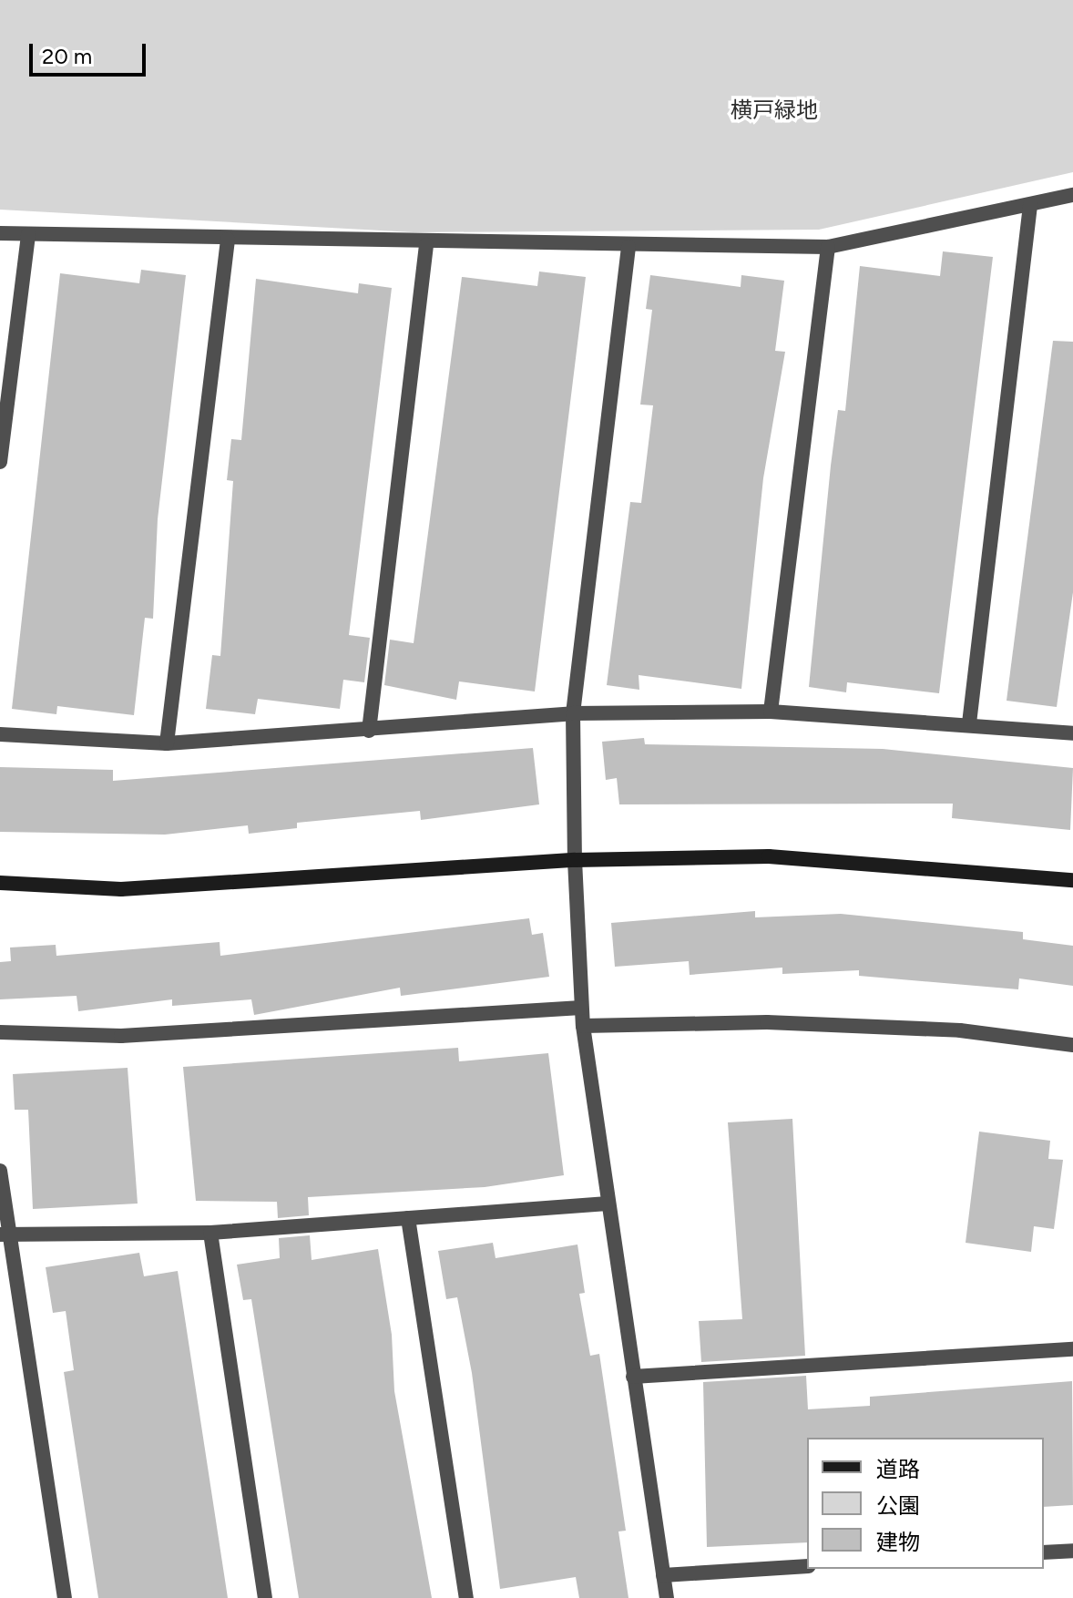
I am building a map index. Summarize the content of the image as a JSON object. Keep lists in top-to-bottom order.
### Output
{
  "parks": ["横戸緑地"],
  "legend": ["道路", "公園", "建物"],
  "scale_bar": "20 m"
}
